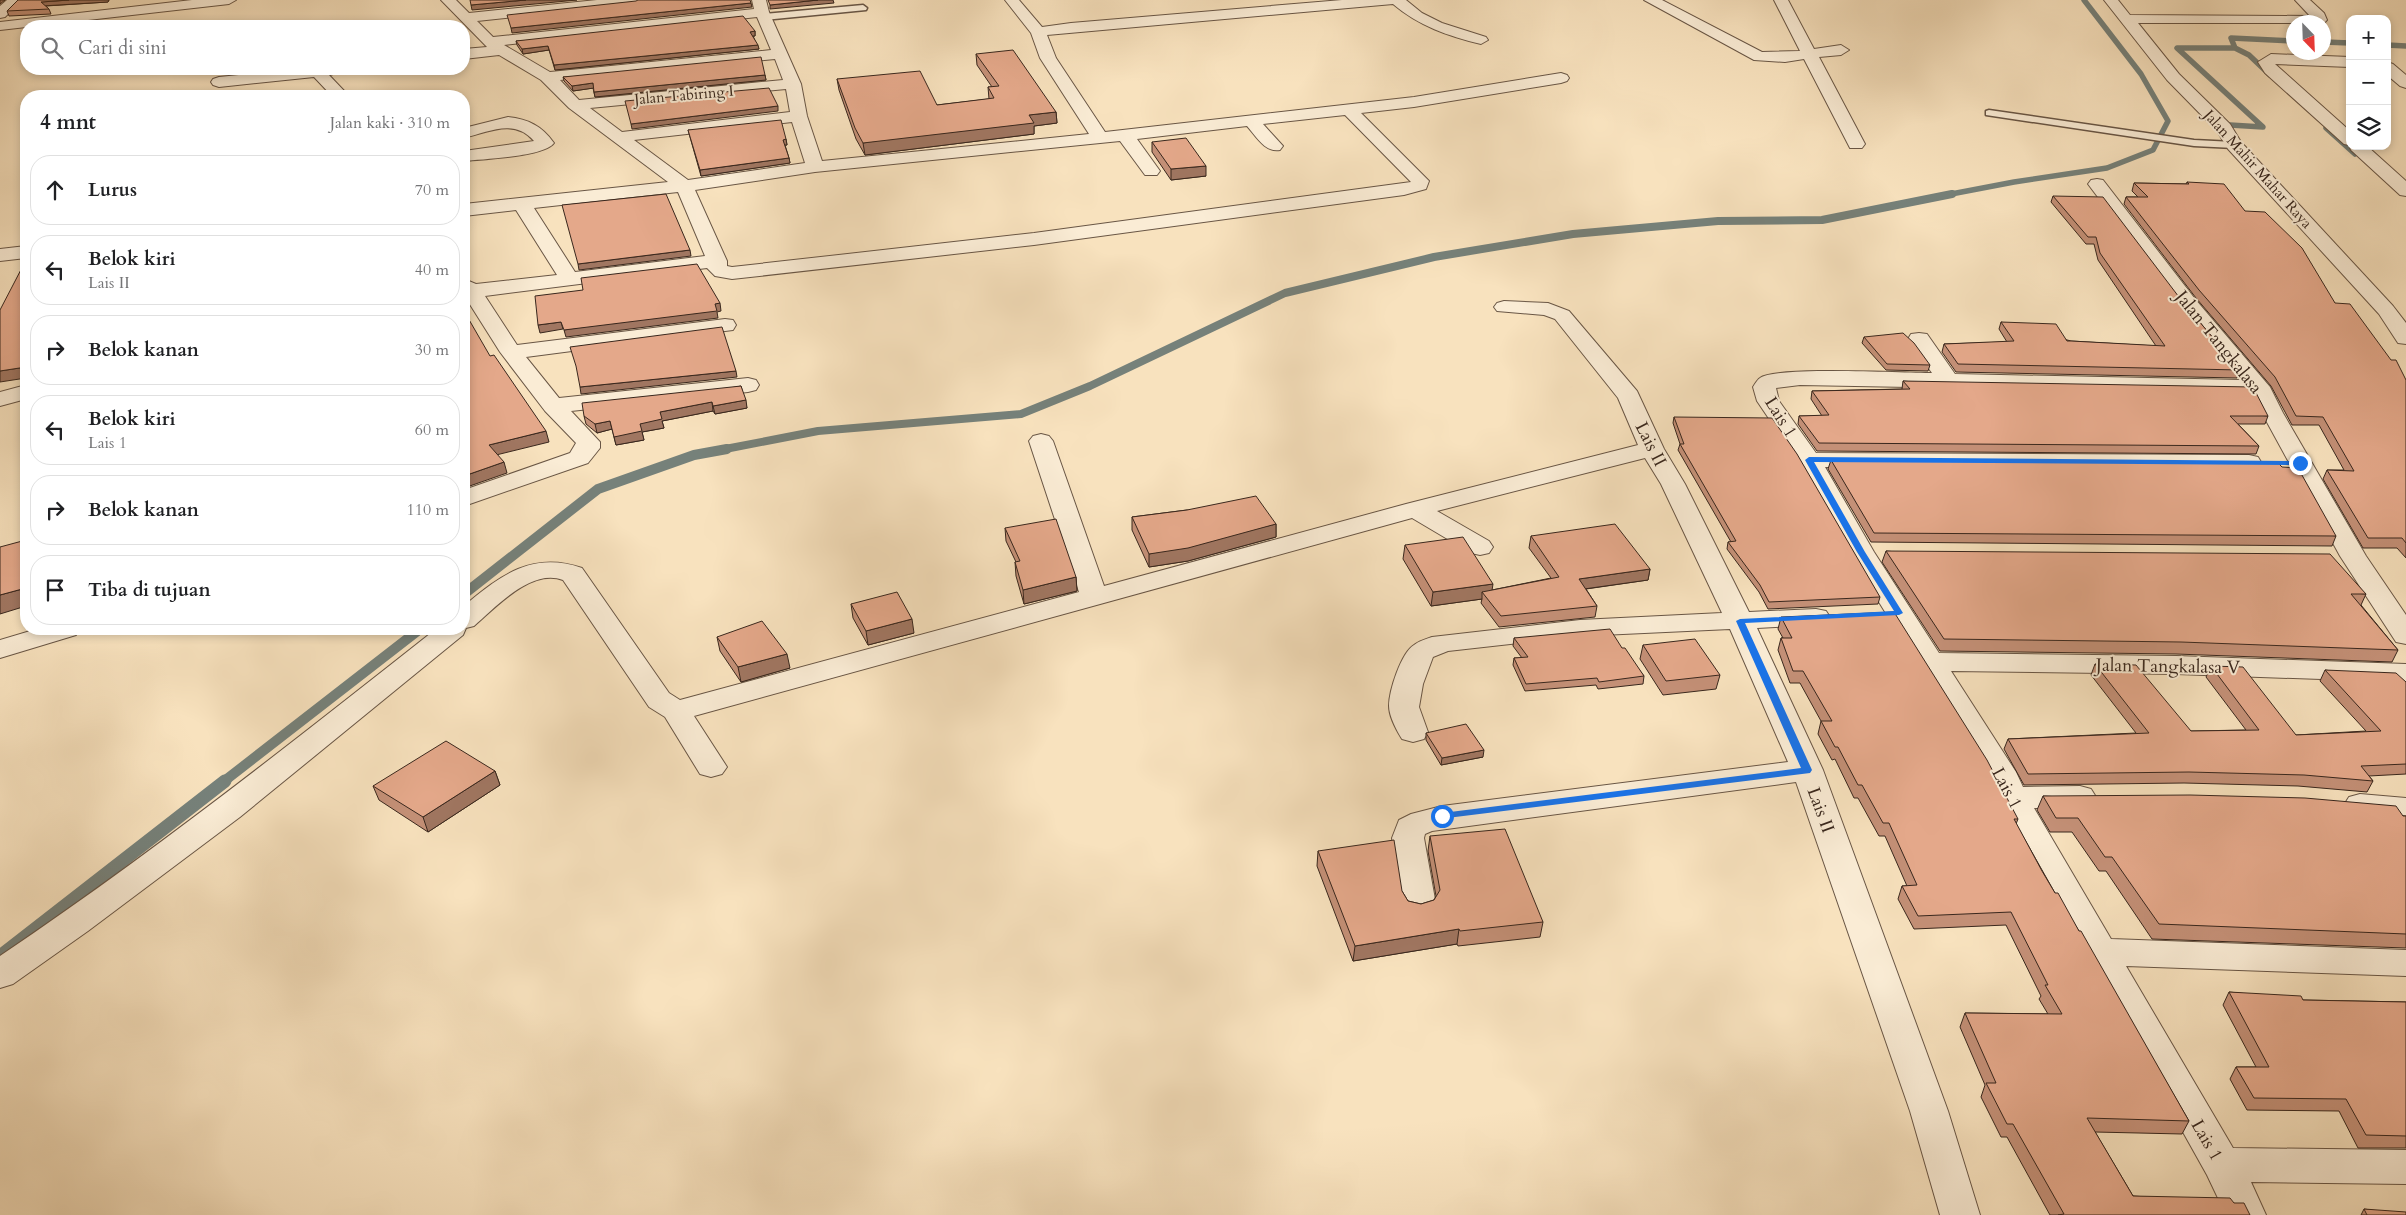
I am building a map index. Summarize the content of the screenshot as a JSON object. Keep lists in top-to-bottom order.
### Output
{
  "streets": {
    "street": [
      "Jalan Tabiring I",
      "Jalan Mahir Mahar Raya",
      "Jalan Tangkalasa",
      "Lais 1",
      "Lais II",
      "Jalan Tangkalasa V"
    ]
  },
  "crossings": [
    ["Lais 1", "Jalan Tangkalasa V"]
  ],
  "north": "bottom right",
  "page": {
    "map_buttons": ["+", "−"],
    "search": "Cari di sini",
    "heading": ["4 mnt", "Jalan kaki · 310 m"],
    "list": [
      ["Lurus", "70 m"],
      ["Belok kiri", "Lais II", "40 m"],
      ["Belok kanan", "30 m"],
      ["Belok kiri", "Lais 1", "60 m"],
      ["Belok kanan", "110 m"],
      "Tiba di tujuan"
    ]
  }
}
